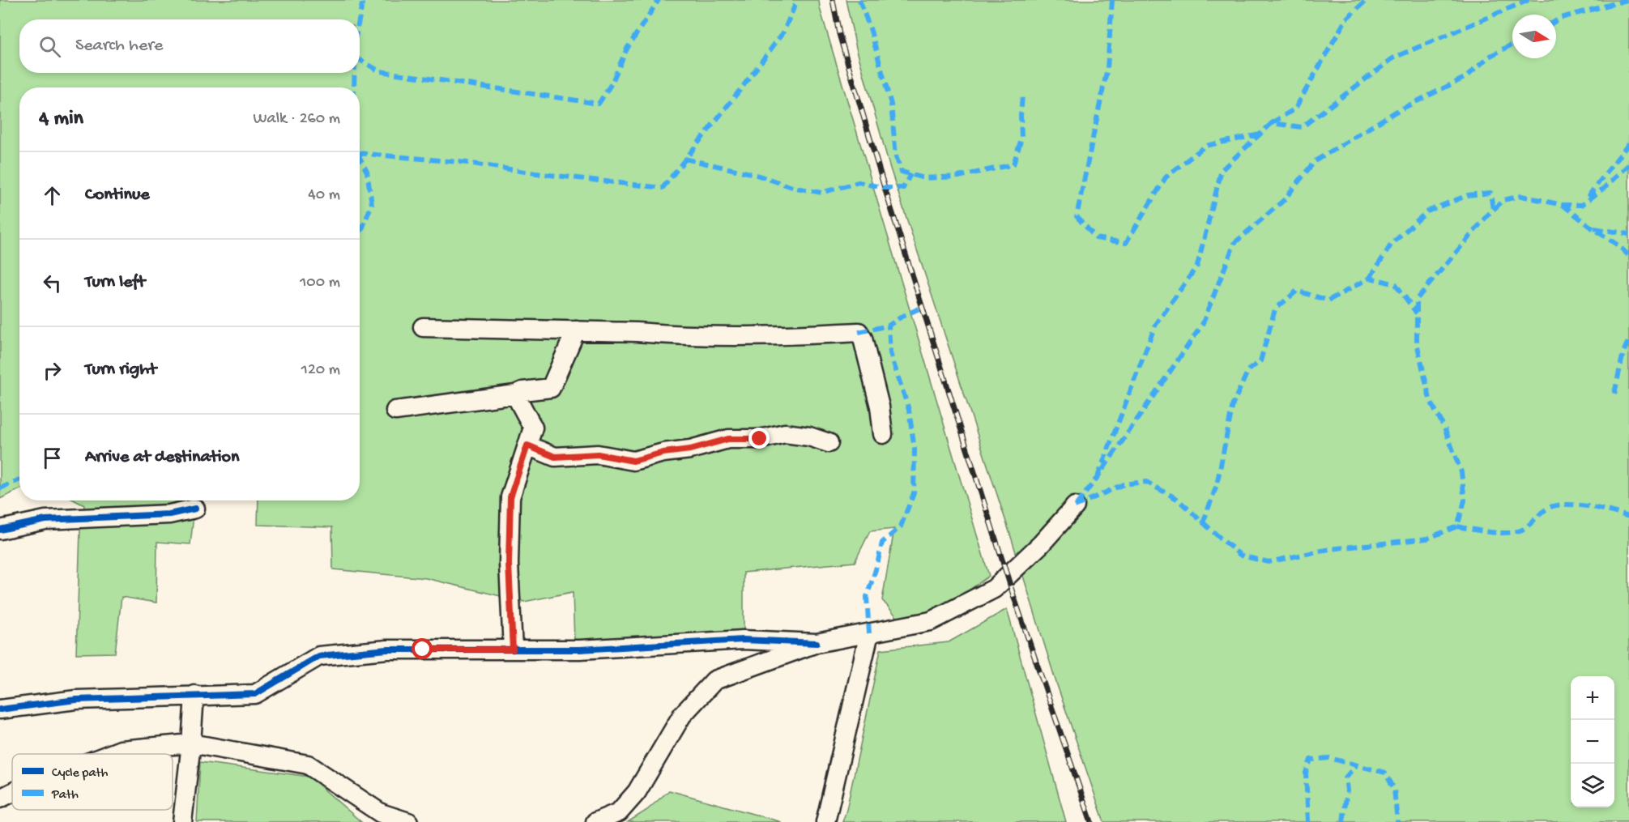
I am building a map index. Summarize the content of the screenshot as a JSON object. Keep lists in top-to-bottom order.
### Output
{
  "legend": ["Cycle path", "Path"],
  "north": "right",
  "page": {
    "search": "Search here",
    "heading": ["4 min", "Walk · 260 m"],
    "list": [
      ["Continue", "40 m"],
      ["Turn left", "100 m"],
      ["Turn right", "120 m"],
      "Arrive at destination"
    ],
    "map_buttons": ["+", "−"]
  }
}
